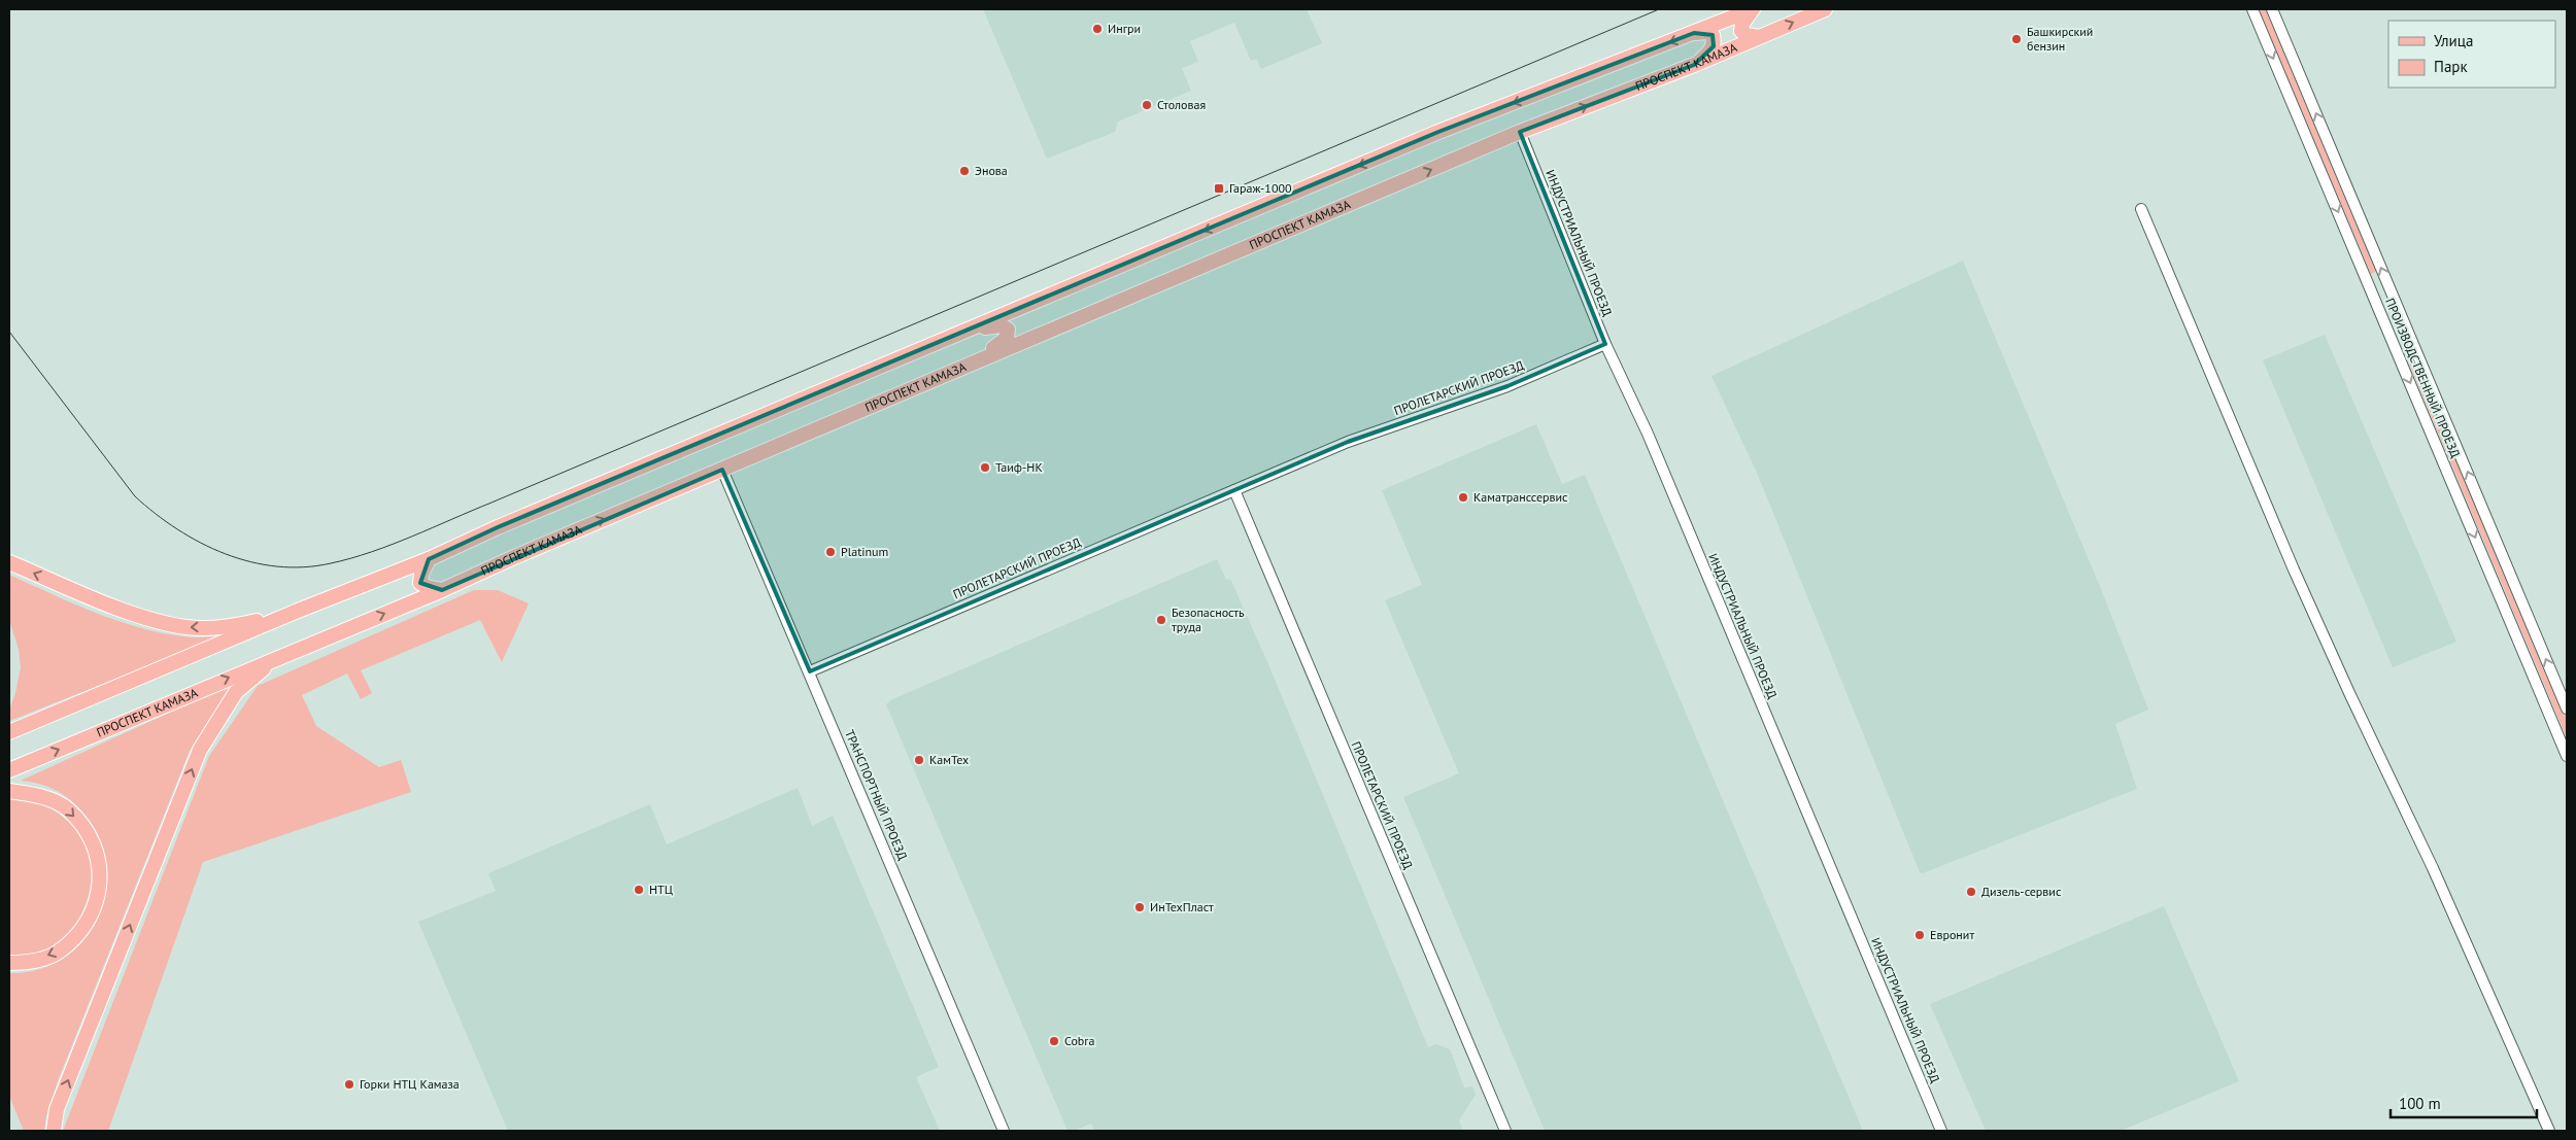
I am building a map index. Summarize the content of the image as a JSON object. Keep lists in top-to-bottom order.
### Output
{
  "streets": {
    "main road": ["ПРОСПЕКТ КАМАЗА"],
    "street": [
      "ИНДУСТРИАЛЬНЫЙ ПРОЕЗД",
      "ПРОИЗВОДСТВЕННЫЙ ПРОЕЗД",
      "ПРОЛЕТАРСКИЙ ПРОЕЗД",
      "ТРАНСПОРТНЫЙ ПРОЕЗД"
    ]
  },
  "crossings": [
    ["ПРОСПЕКТ КАМАЗА", "ИНДУСТРИАЛЬНЫЙ ПРОЕЗД"],
    ["ПРОСПЕКТ КАМАЗА", "ТРАНСПОРТНЫЙ ПРОЕЗД"],
    ["ИНДУСТРИАЛЬНЫЙ ПРОЕЗД", "ПРОЛЕТАРСКИЙ ПРОЕЗД"],
    ["ПРОЛЕТАРСКИЙ ПРОЕЗД", "ТРАНСПОРТНЫЙ ПРОЕЗД"]
  ],
  "places": {
    "other": [
      "Ингри",
      "Башкирский бензин",
      "Столовая",
      "Энова",
      "Таиф-НК",
      "Каматранссервис",
      "Platinum",
      "Безопасность труда",
      "КамТех",
      "НТЦ",
      "Дизель-сервис",
      "ИнТехПласт",
      "Евронит",
      "Cobra",
      "Горки НТЦ Камаза"
    ],
    "transit": ["Гараж-1000"]
  },
  "legend": ["Улица", "Парк"],
  "scale_bar": "100 m"
}
